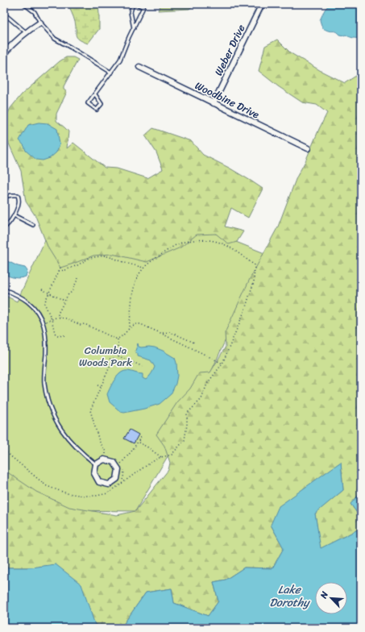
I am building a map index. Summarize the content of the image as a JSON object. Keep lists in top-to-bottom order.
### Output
{
  "streets": {
    "street": ["Weber Drive", "Woodbine Drive"]
  },
  "crossings": [
    ["Weber Drive", "Woodbine Drive"]
  ],
  "water": ["Lake Dorothy"],
  "parks": ["Columbia Woods Park"],
  "north": "top left"
}
